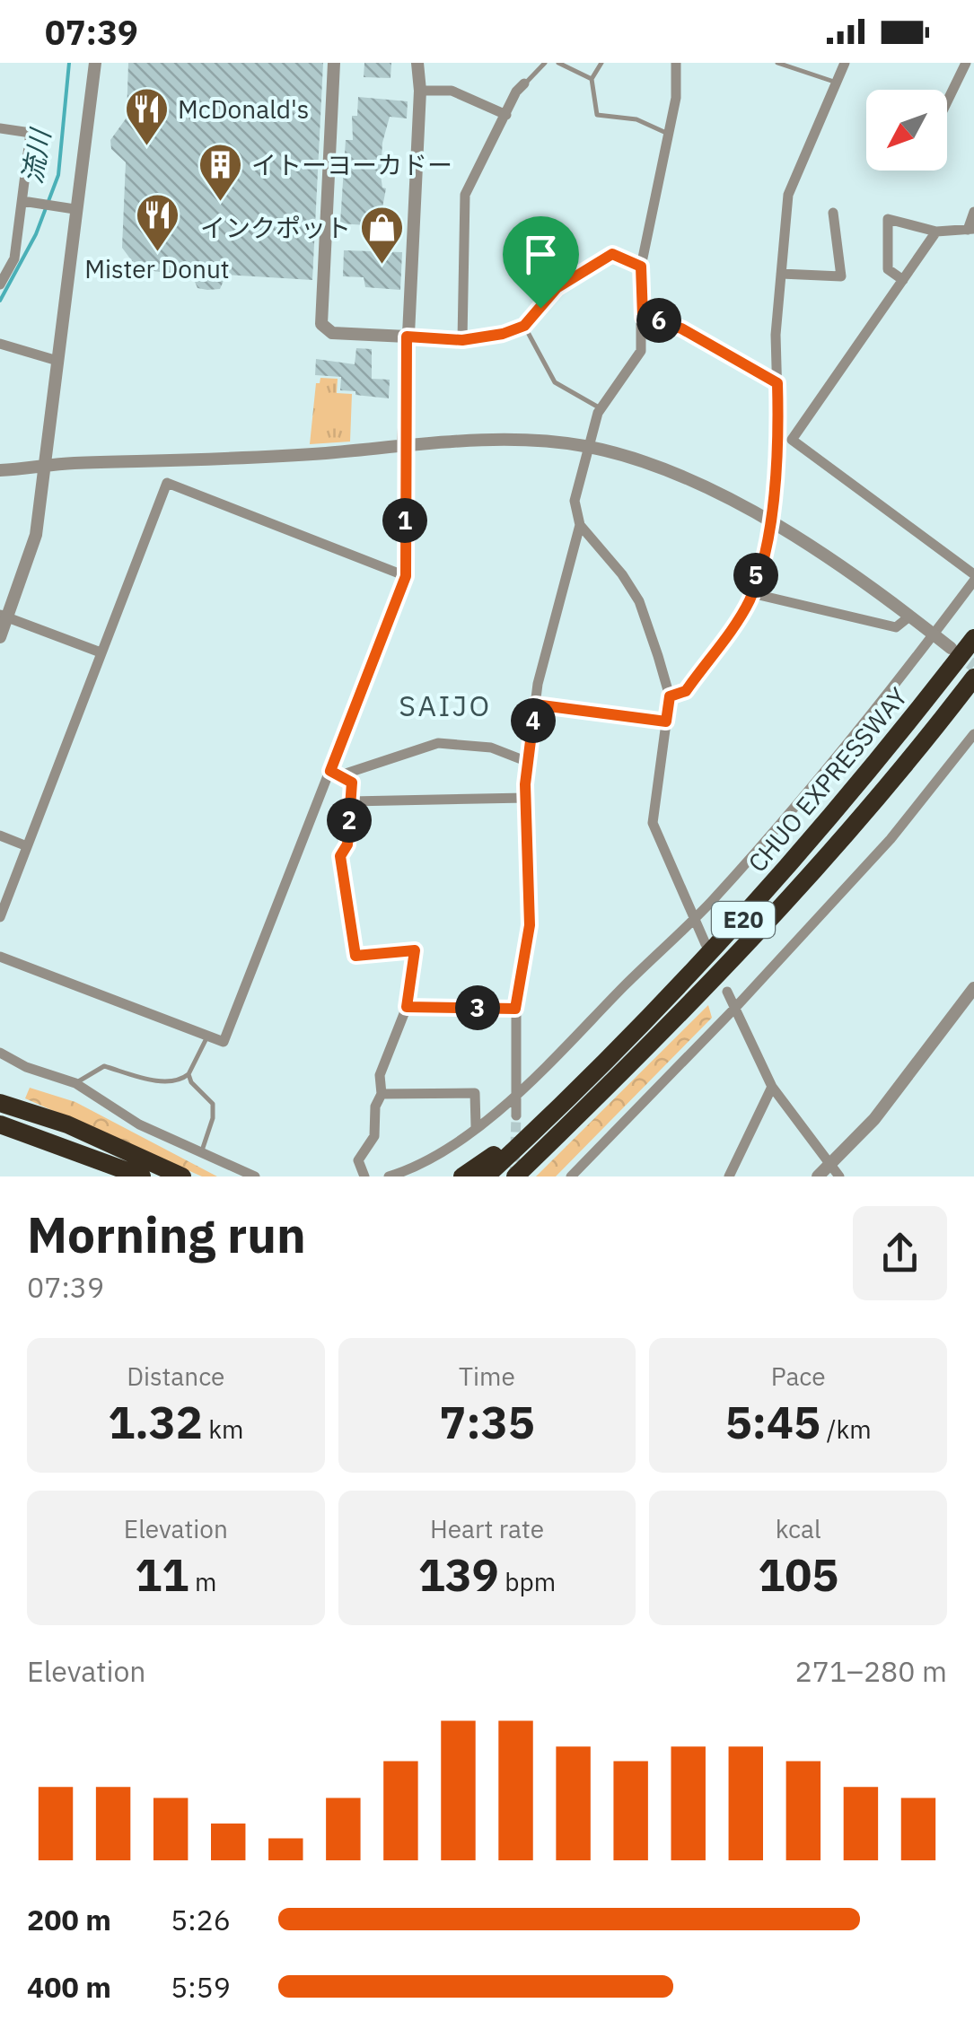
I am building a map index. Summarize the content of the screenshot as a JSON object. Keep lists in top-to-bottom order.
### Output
{
  "streets": {
    "highway": ["CHUO EXPRESSWAY", "E20"]
  },
  "districts": ["SAIJO"],
  "water": ["流川"],
  "places": {
    "restaurant": ["McDonald's", "Mister Donut"],
    "building": ["イトーヨーカドー"],
    "shop": ["インクポット"]
  },
  "north": "bottom left",
  "page": {
    "status": "07:39",
    "pins": [
      "6",
      "1",
      "5",
      "4",
      "2",
      "3"
    ],
    "heading": ["Morning run", "07:39"],
    "stats": [
      ["Distance", "1.32 km"],
      ["Time", "7:35"],
      ["Pace", "5:45 /km"],
      ["Elevation", "11 m"],
      ["Heart rate", "139 bpm"],
      ["kcal", "105"]
    ],
    "chart": ["Elevation", "271–280 m"],
    "list": [
      {
        "name": "200 m",
        "note": "5:26"
      },
      {
        "name": "400 m",
        "note": "5:59"
      }
    ]
  }
}
